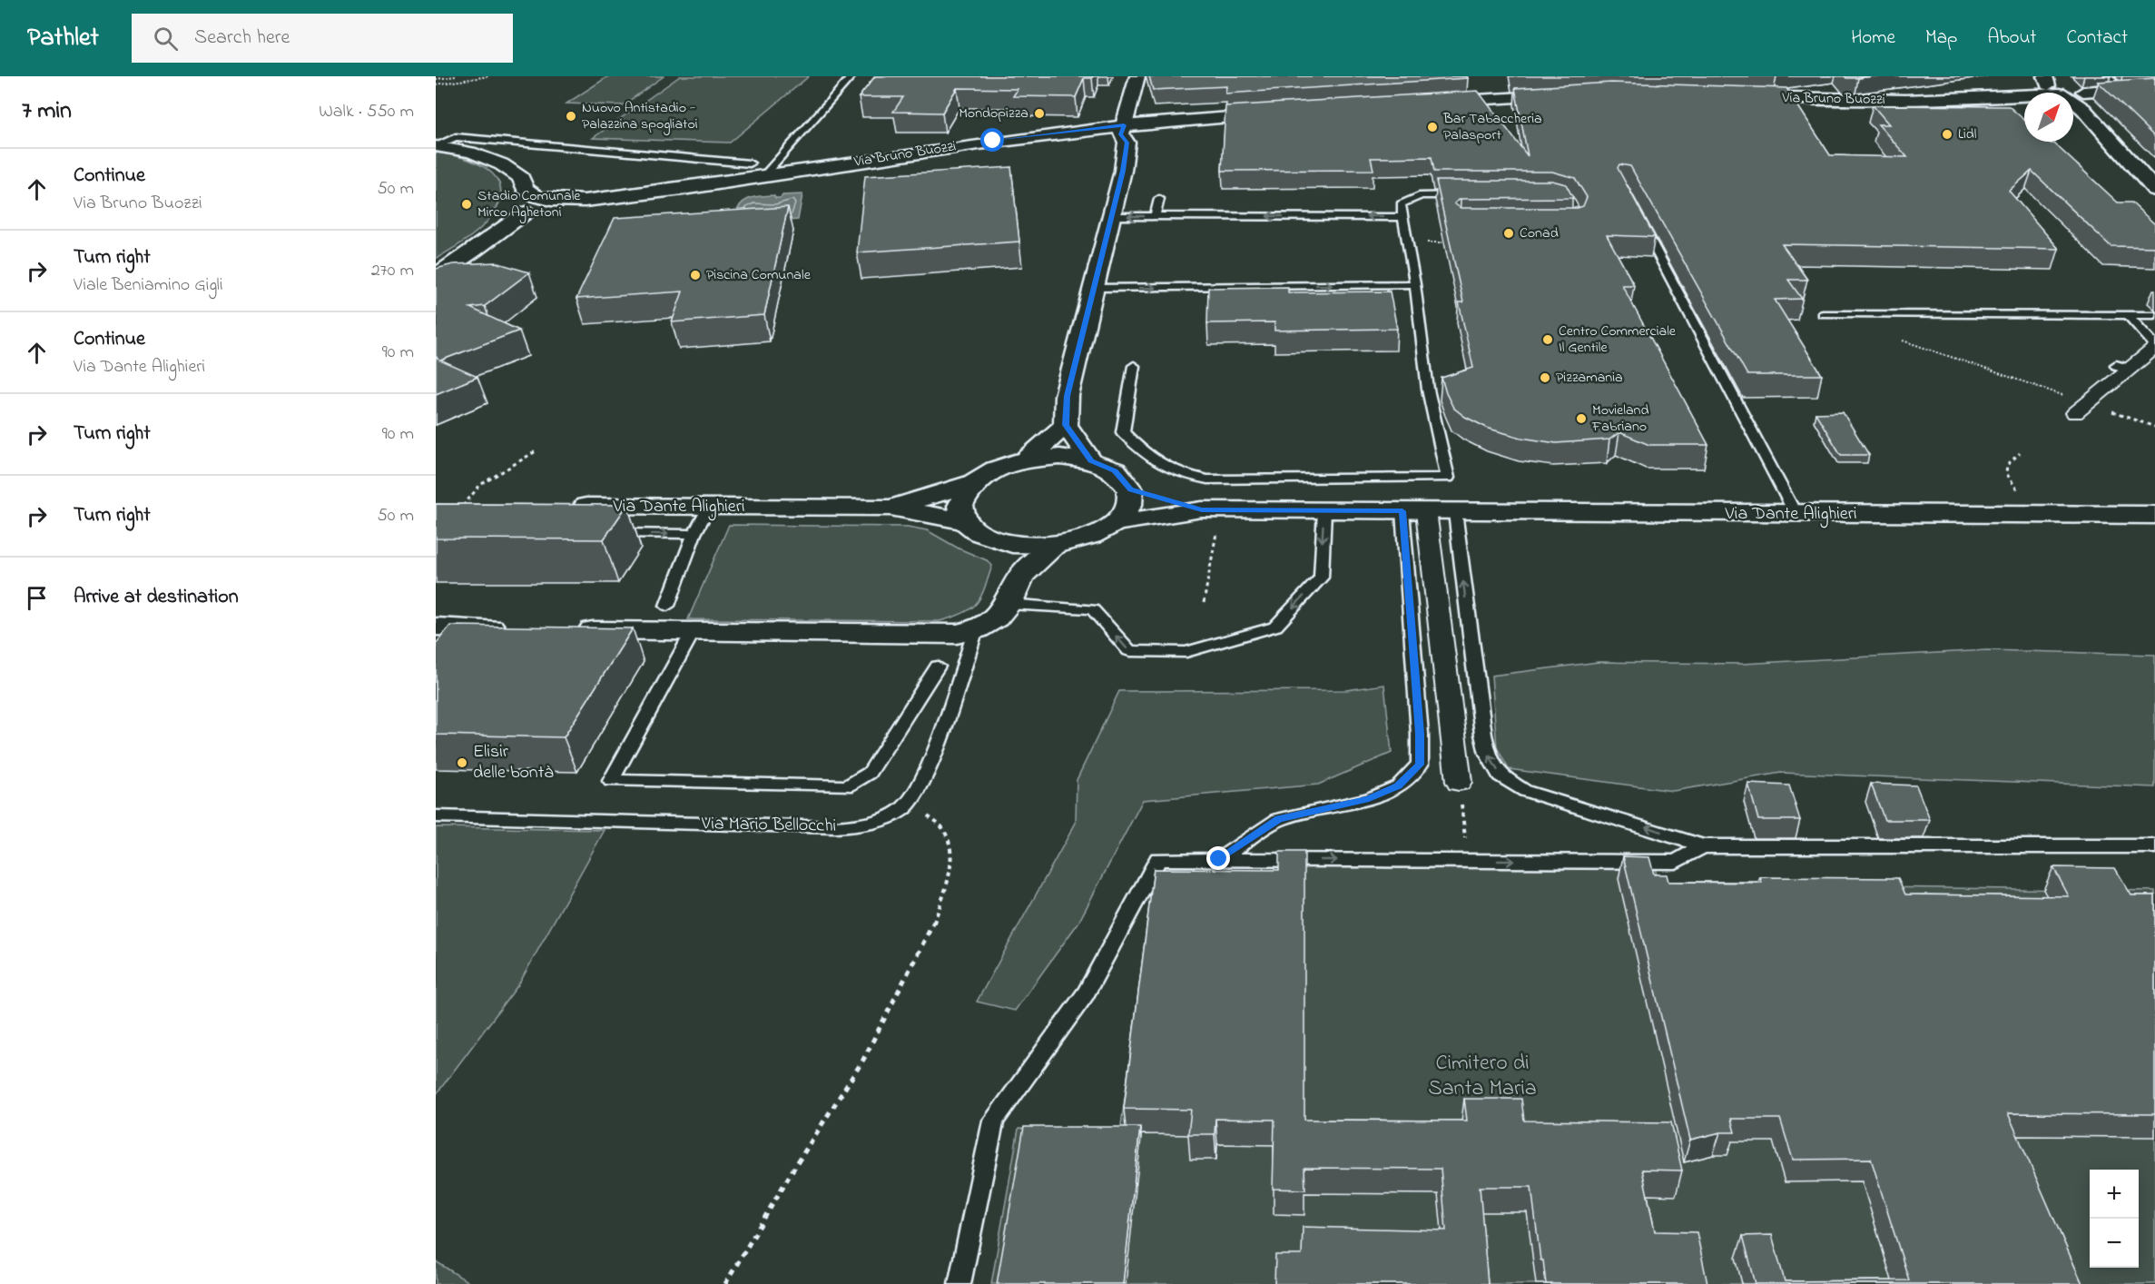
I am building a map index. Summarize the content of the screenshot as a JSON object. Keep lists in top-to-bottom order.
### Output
{
  "streets": {
    "street": ["Via Bruno Buozzi", "Via Dante Alighieri"],
    "lane": ["Via Mario Bellocchi"]
  },
  "parks": ["Cimitero di Santa Maria"],
  "places": [
    "Mondopizza",
    "Nuovo Antistadio - Palazzina spogliatoi",
    "Bar Tabaccheria Palasport",
    "Lidl",
    "Stadio Comunale Mirco Aghetoni",
    "Conad",
    "Piscina Comunale",
    "Centro Commerciale Il Gentile",
    "Pizzamania",
    "Movieland Fabriano",
    "Elisir delle bontà"
  ],
  "north": "top right",
  "page": {
    "header": "Pathlet",
    "search": "Search here",
    "nav": [
      "Home",
      "Map",
      "About",
      "Contact"
    ],
    "heading": ["7 min", "Walk · 550 m"],
    "list": [
      ["Continue", "Via Bruno Buozzi", "50 m"],
      ["Turn right", "Viale Beniamino Gigli", "270 m"],
      ["Continue", "Via Dante Alighieri", "90 m"],
      ["Turn right", "90 m"],
      ["Turn right", "50 m"],
      "Arrive at destination"
    ],
    "map_buttons": ["+", "−"]
  }
}
